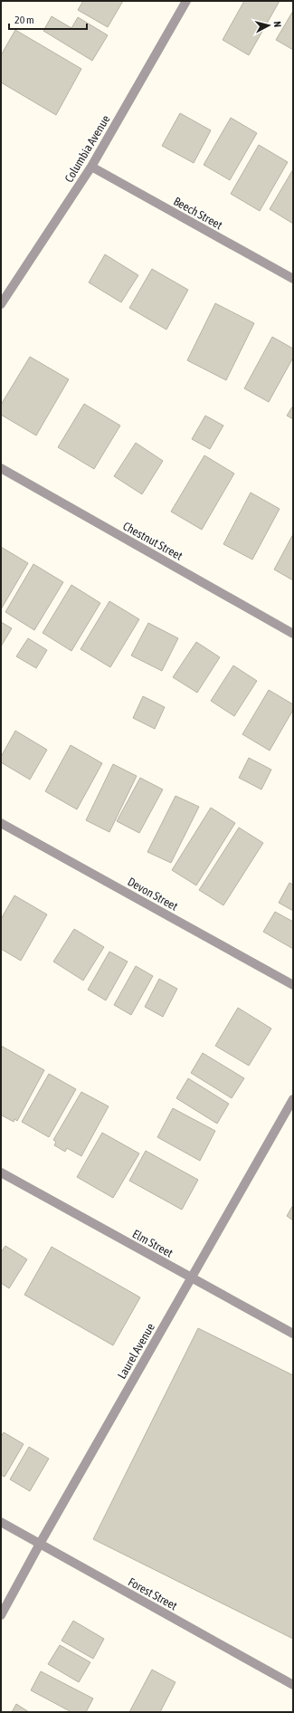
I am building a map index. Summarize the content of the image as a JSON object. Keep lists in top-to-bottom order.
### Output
{
  "streets": {
    "street": [
      "Columbia Avenue",
      "Beech Street",
      "Chestnut Street",
      "Devon Street",
      "Elm Street",
      "Laurel Avenue",
      "Forest Street"
    ]
  },
  "crossings": [
    ["Columbia Avenue", "Beech Street"],
    ["Elm Street", "Laurel Avenue"],
    ["Laurel Avenue", "Forest Street"]
  ],
  "scale_bar": "20 m",
  "north": "right"
}
